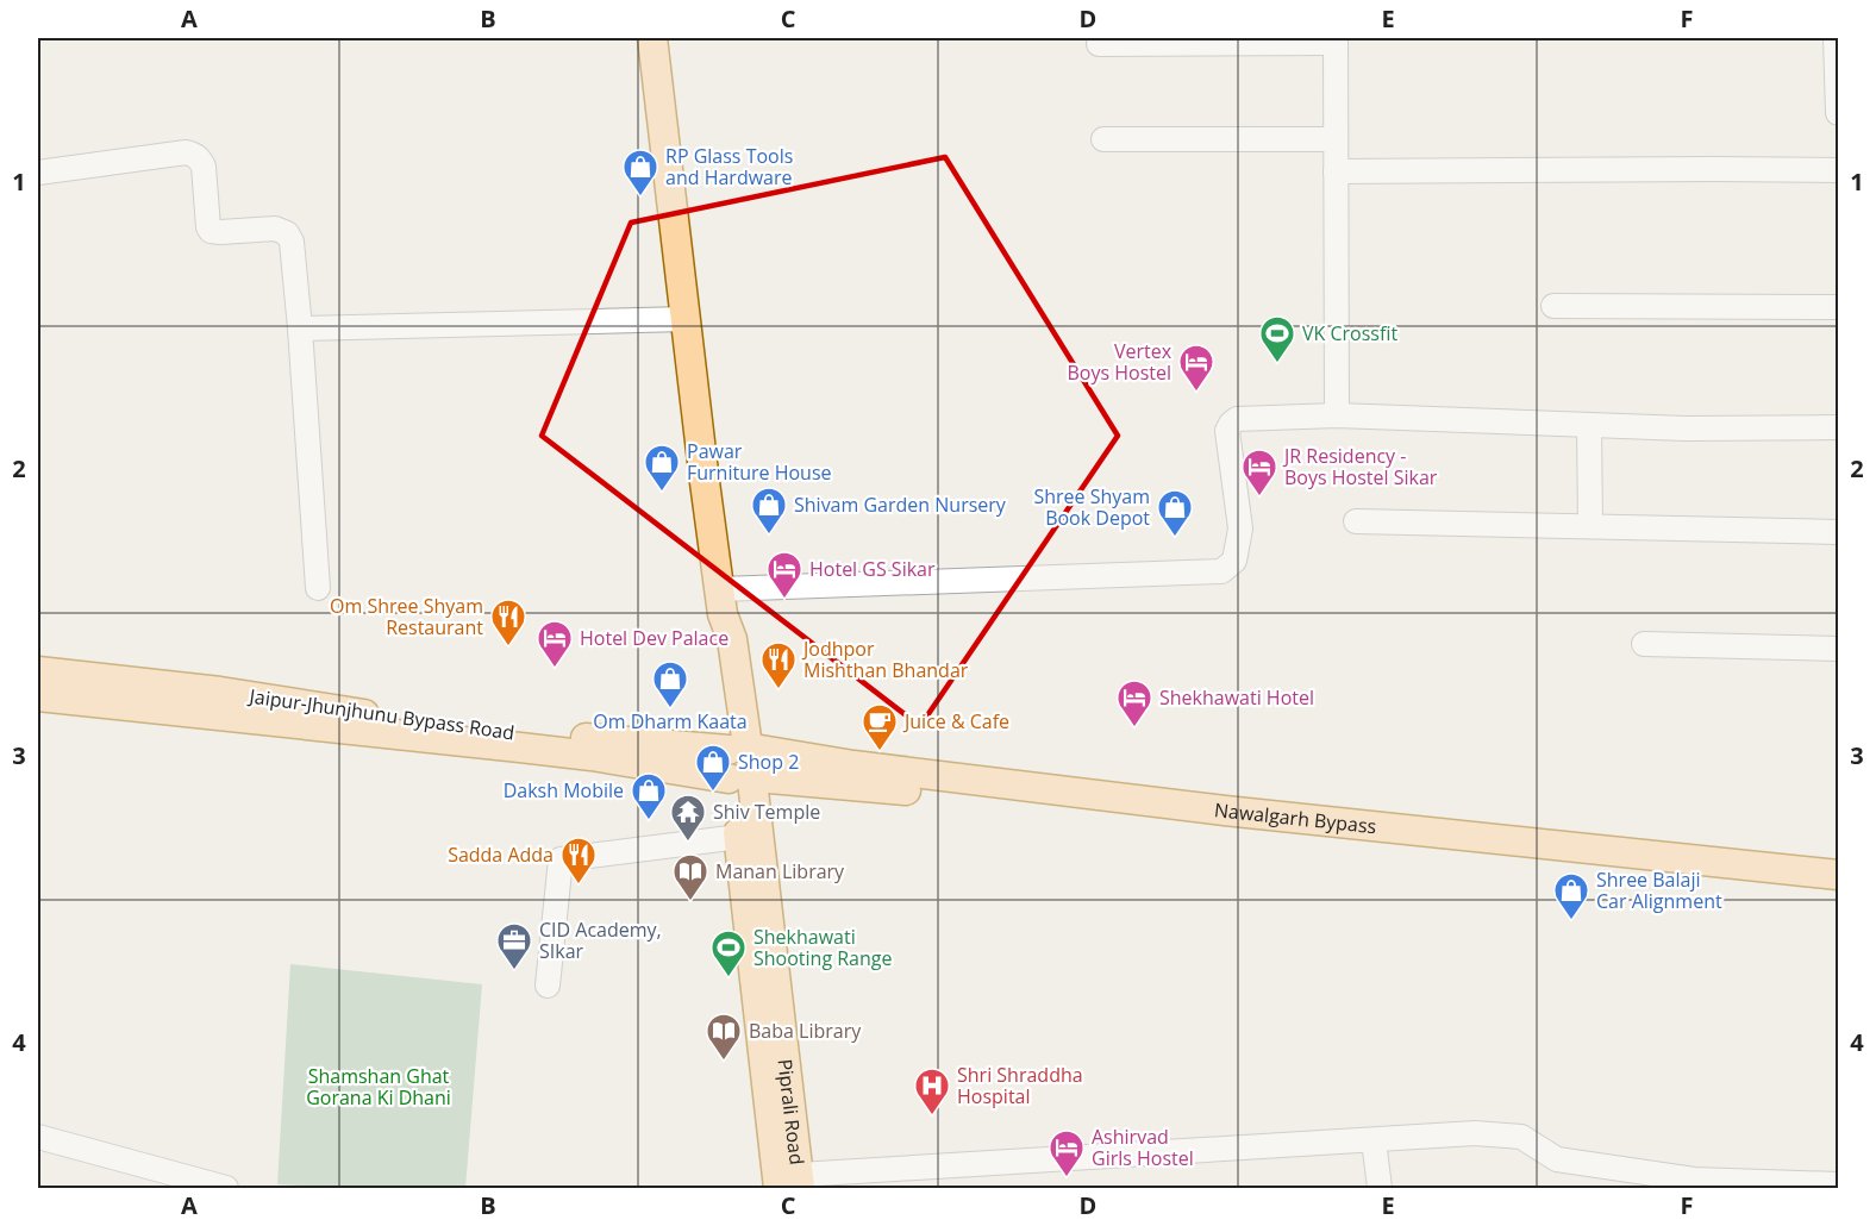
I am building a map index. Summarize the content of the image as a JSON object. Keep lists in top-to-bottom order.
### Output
{
  "streets": {
    "main road": ["Jaipur-Jhunjhunu Bypass Road", "Nawalgarh Bypass", "Piprali Road"]
  },
  "crossings": [
    ["Jaipur-Jhunjhunu Bypass Road", "Nawalgarh Bypass"],
    ["Nawalgarh Bypass", "Piprali Road"]
  ],
  "parks": ["Shamshan Ghat Gorana Ki Dhani"],
  "places": {
    "shop": [
      "RP Glass Tools and Hardware",
      "Pawar Furniture House",
      "Shivam Garden Nursery",
      "Shree Shyam Book Depot",
      "Om Dharm Kaata",
      "Shop 2",
      "Daksh Mobile",
      "Shree Balaji Car Alignment"
    ],
    "sports": ["VK Crossfit", "Shekhawati Shooting Range"],
    "hotel": [
      "Vertex Boys Hostel",
      "JR Residency - Boys Hostel Sikar",
      "Hotel GS Sikar",
      "Hotel Dev Palace",
      "Shekhawati Hotel",
      "Ashirvad Girls Hostel"
    ],
    "restaurant": ["Om Shree Shyam Restaurant", "Jodhpor Mishthan Bhandar", "Sadda Adda"],
    "cafe": ["Juice & Cafe"],
    "temple": ["Shiv Temple"],
    "library": ["Manan Library", "Baba Library"],
    "office": ["CID Academy, SIkar"],
    "hospital": ["Shri Shraddha Hospital"]
  },
  "grid": {
    "columns": [
      "A",
      "B",
      "C",
      "D",
      "E",
      "F"
    ],
    "rows": [
      "1",
      "2",
      "3",
      "4"
    ]
  }
}
